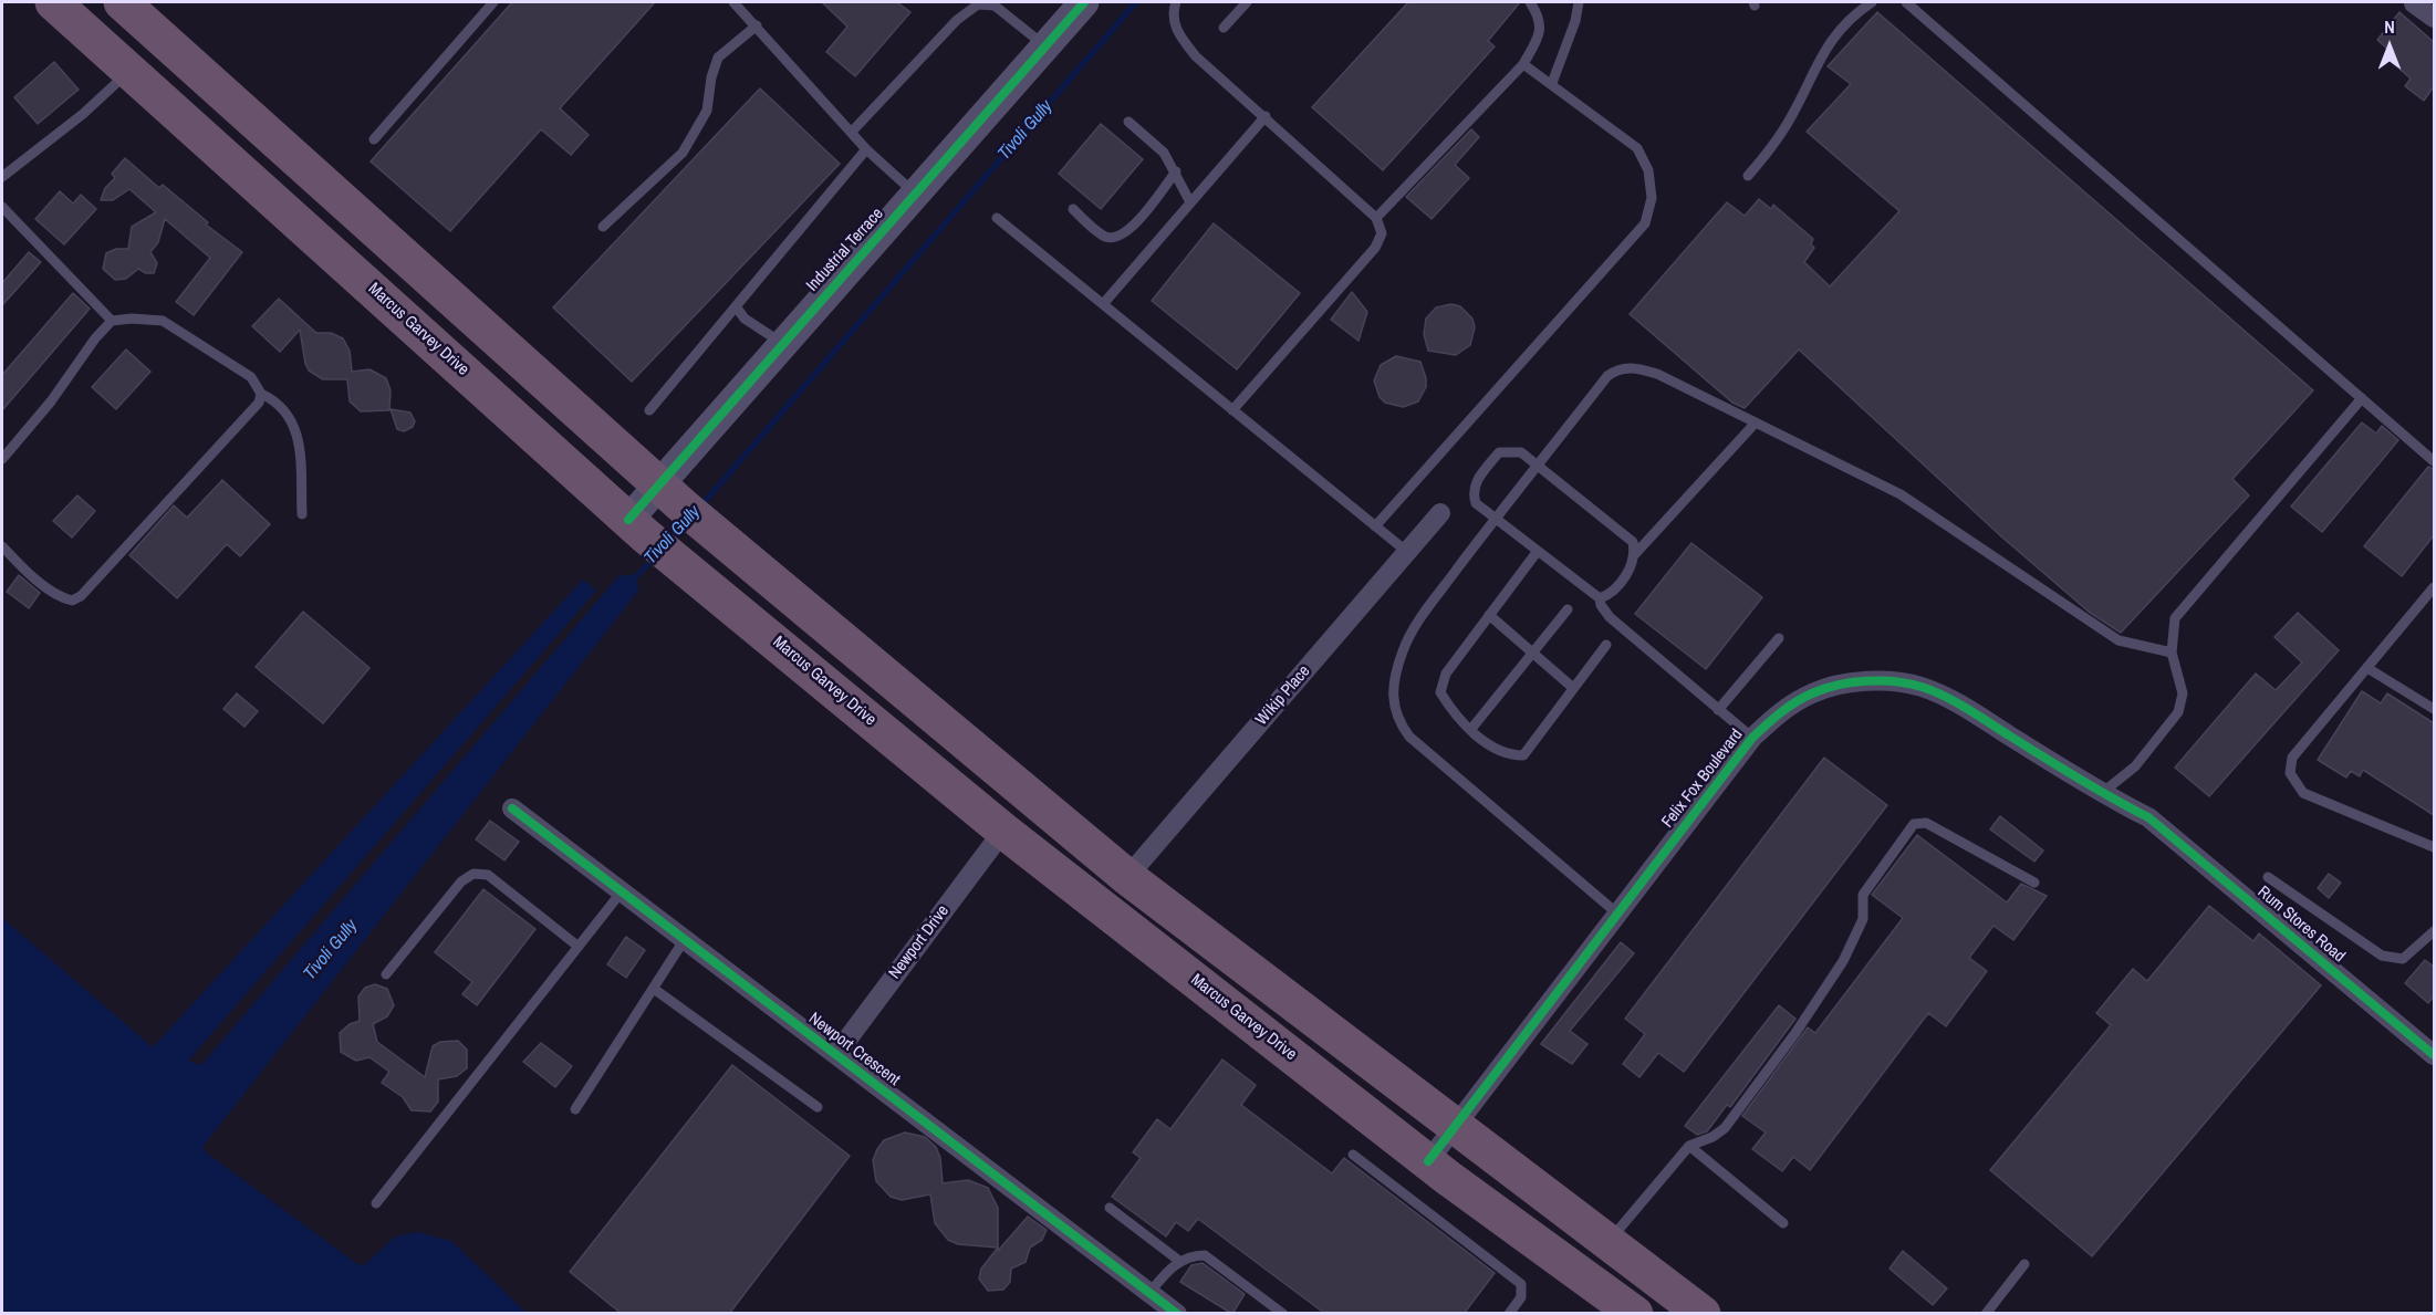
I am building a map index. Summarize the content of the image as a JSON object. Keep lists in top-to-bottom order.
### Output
{
  "streets": {
    "highway": ["Marcus Garvey Drive"],
    "street": [
      "Industrial Terrace",
      "Wikip Place",
      "Felix Fox Boulevard",
      "Rum Stores Road",
      "Newport Drive",
      "Newport Crescent"
    ]
  },
  "crossings": [
    ["Industrial Terrace", "Marcus Garvey Drive"],
    ["Marcus Garvey Drive", "Felix Fox Boulevard"],
    ["Marcus Garvey Drive", "Newport Drive"],
    ["Felix Fox Boulevard", "Rum Stores Road"],
    ["Newport Drive", "Newport Crescent"]
  ],
  "water": ["Tivoli Gully"],
  "north": "top"
}
